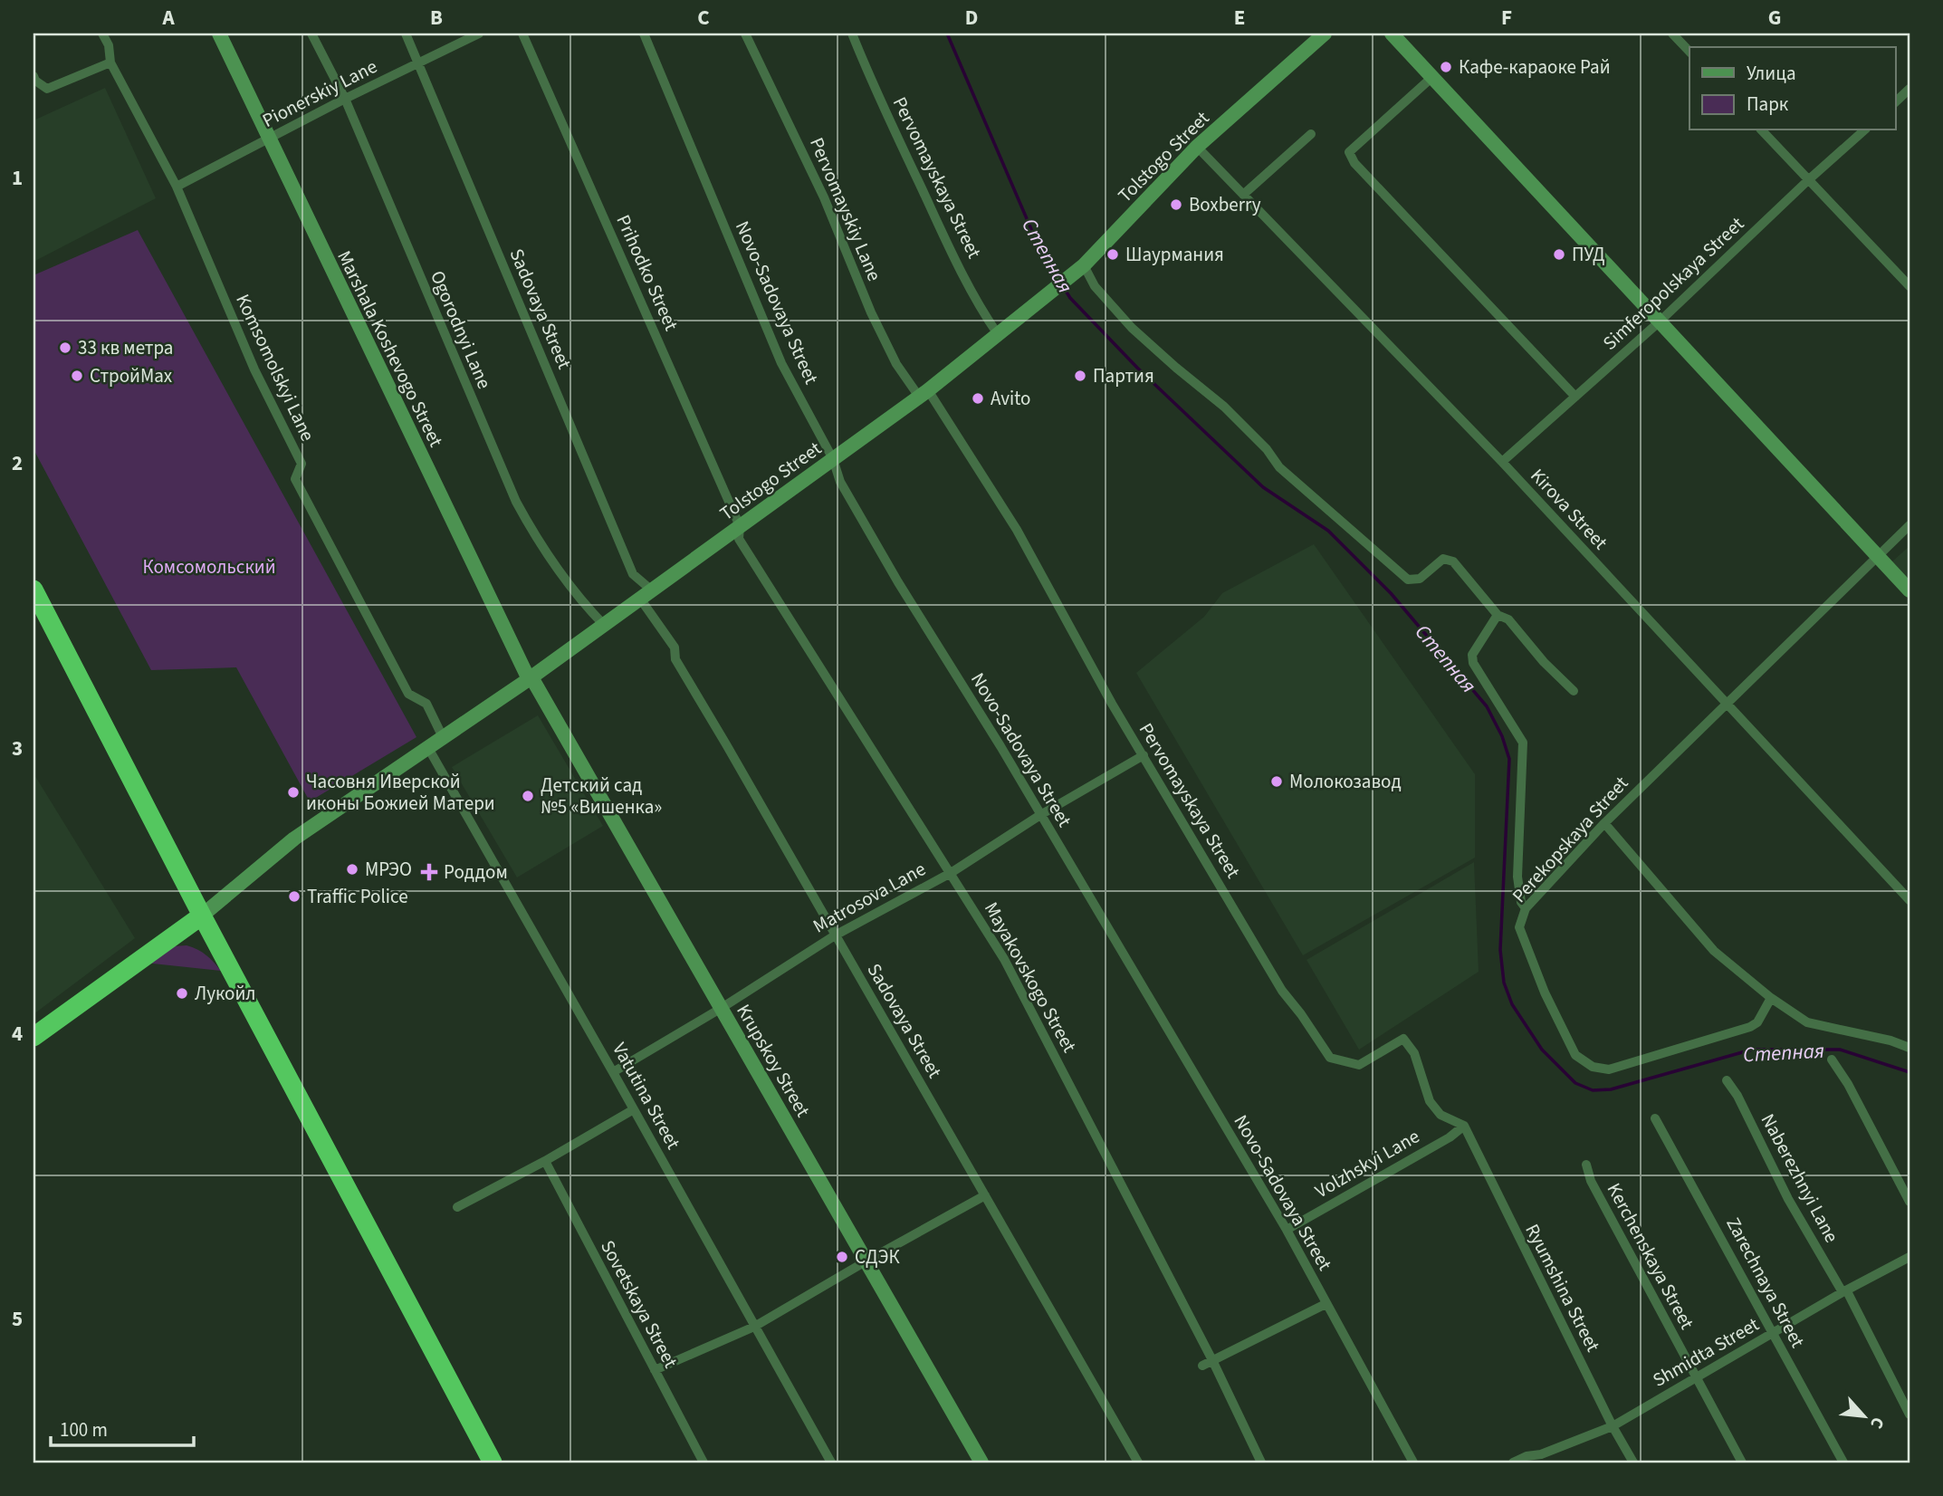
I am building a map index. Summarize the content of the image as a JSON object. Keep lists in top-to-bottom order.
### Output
{
  "streets": {
    "main road": ["Tolstogo Street", "Marshala Koshevogo Street", "Krupskoy Street"],
    "street": [
      "Pionerskiy Lane",
      "Pervomayskaya Street",
      "Pervomayskiy Lane",
      "Prihodko Street",
      "Simferopolskaya Street",
      "Novo-Sadovaya Street",
      "Sadovaya Street",
      "Ogorodnyi Lane",
      "Komsomolskyi Lane",
      "Kirova Street",
      "Perekopskaya Street",
      "Matrosova Lane",
      "Mayakovskogo Street",
      "Vatutina Street",
      "Volzhskyi Lane",
      "Naberezhnyi Lane",
      "Kerchenskaya Street",
      "Zarechnaya Street",
      "Ryumshina Street",
      "Sovetskaya Street",
      "Shmidta Street"
    ]
  },
  "crossings": [
    ["Pionerskiy Lane", "Sadovaya Street"],
    ["Pionerskiy Lane", "Ogorodnyi Lane"],
    ["Pionerskiy Lane", "Marshala Koshevogo Street"],
    ["Pionerskiy Lane", "Komsomolskyi Lane"],
    ["Tolstogo Street", "Pervomayskaya Street"],
    ["Tolstogo Street", "Pervomayskiy Lane"],
    ["Tolstogo Street", "Prihodko Street"],
    ["Tolstogo Street", "Novo-Sadovaya Street"],
    ["Tolstogo Street", "Sadovaya Street"],
    ["Tolstogo Street", "Ogorodnyi Lane"],
    ["Tolstogo Street", "Marshala Koshevogo Street"],
    ["Tolstogo Street", "Komsomolskyi Lane"],
    ["Tolstogo Street", "Kirova Street"],
    ["Tolstogo Street", "Mayakovskogo Street"],
    ["Tolstogo Street", "Krupskoy Street"],
    ["Tolstogo Street", "Vatutina Street"],
    ["Pervomayskaya Street", "Pervomayskiy Lane"],
    ["Pervomayskaya Street", "Matrosova Lane"],
    ["Pervomayskaya Street", "Volzhskyi Lane"],
    ["Pervomayskaya Street", "Ryumshina Street"],
    ["Prihodko Street", "Mayakovskogo Street"],
    ["Simferopolskaya Street", "Kirova Street"],
    ["Novo-Sadovaya Street", "Matrosova Lane"],
    ["Novo-Sadovaya Street", "Volzhskyi Lane"],
    ["Sadovaya Street", "Matrosova Lane"],
    ["Marshala Koshevogo Street", "Krupskoy Street"],
    ["Kirova Street", "Perekopskaya Street"],
    ["Matrosova Lane", "Mayakovskogo Street"],
    ["Matrosova Lane", "Krupskoy Street"],
    ["Matrosova Lane", "Vatutina Street"],
    ["Volzhskyi Lane", "Ryumshina Street"],
    ["Naberezhnyi Lane", "Shmidta Street"],
    ["Kerchenskaya Street", "Shmidta Street"],
    ["Zarechnaya Street", "Shmidta Street"],
    ["Ryumshina Street", "Shmidta Street"]
  ],
  "water": ["Степная"],
  "parks": ["Комсомольский"],
  "places": {
    "other": [
      "Кафе-караоке Рай",
      "Boxberry",
      "Шаурмания",
      "ПУД",
      "33 кв метра",
      "СтройMax",
      "Партия",
      "Avito",
      "Молокозавод",
      "Часовня Иверской иконы Божией Матери",
      "Детский сад №5 «Вишенка»",
      "МРЭО",
      "Traffic Police",
      "Лукойл",
      "СДЭК"
    ],
    "health": ["Роддом"]
  },
  "legend": ["Улица", "Парк"],
  "scale_bar": "100 m",
  "north": "bottom right",
  "grid": {
    "columns": [
      "A",
      "B",
      "C",
      "D",
      "E",
      "F",
      "G"
    ],
    "rows": [
      "1",
      "2",
      "3",
      "4",
      "5"
    ]
  }
}
